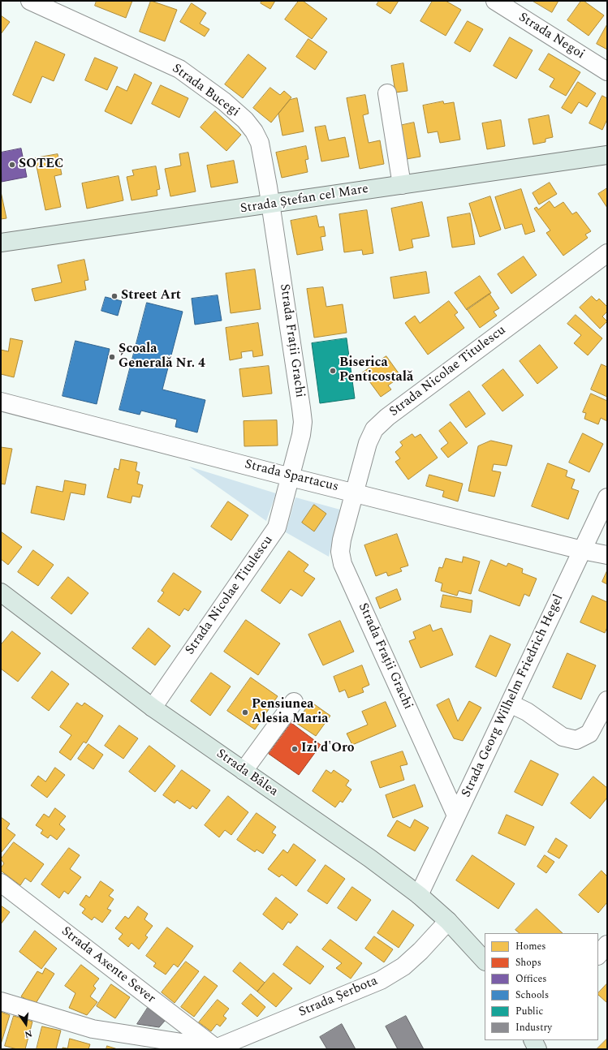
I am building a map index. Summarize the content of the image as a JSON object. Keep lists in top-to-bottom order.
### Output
{
  "streets": {
    "main road": ["Strada Ștefan cel Mare", "Strada Bâlea"],
    "street": [
      "Strada Negoi",
      "Strada Bucegi",
      "Strada Frații Grachi",
      "Strada Nicolae Titulescu",
      "Strada Spartacus",
      "Strada Georg Wilhelm Friedrich Hegel",
      "Strada Axente Sever",
      "Strada Șerbota"
    ]
  },
  "crossings": [
    ["Strada Bucegi", "Strada Ștefan cel Mare"],
    ["Strada Bucegi", "Strada Frații Grachi"],
    ["Strada Ștefan cel Mare", "Strada Frații Grachi"],
    ["Strada Frații Grachi", "Strada Nicolae Titulescu"],
    ["Strada Frații Grachi", "Strada Spartacus"],
    ["Strada Frații Grachi", "Strada Georg Wilhelm Friedrich Hegel"],
    ["Strada Nicolae Titulescu", "Strada Spartacus"],
    ["Strada Nicolae Titulescu", "Strada Bâlea"],
    ["Strada Spartacus", "Strada Georg Wilhelm Friedrich Hegel"],
    ["Strada Georg Wilhelm Friedrich Hegel", "Strada Bâlea"],
    ["Strada Bâlea", "Strada Șerbota"],
    ["Strada Axente Sever", "Strada Șerbota"]
  ],
  "places": [
    "SOTEC",
    "Street Art",
    "Școala Generală Nr. 4",
    "Biserica Penticostală",
    "Pensiunea Alesia Maria",
    "Izi d'Oro"
  ],
  "legend": [
    "Homes",
    "Shops",
    "Offices",
    "Schools",
    "Public",
    "Industry"
  ],
  "north": "bottom"
}
